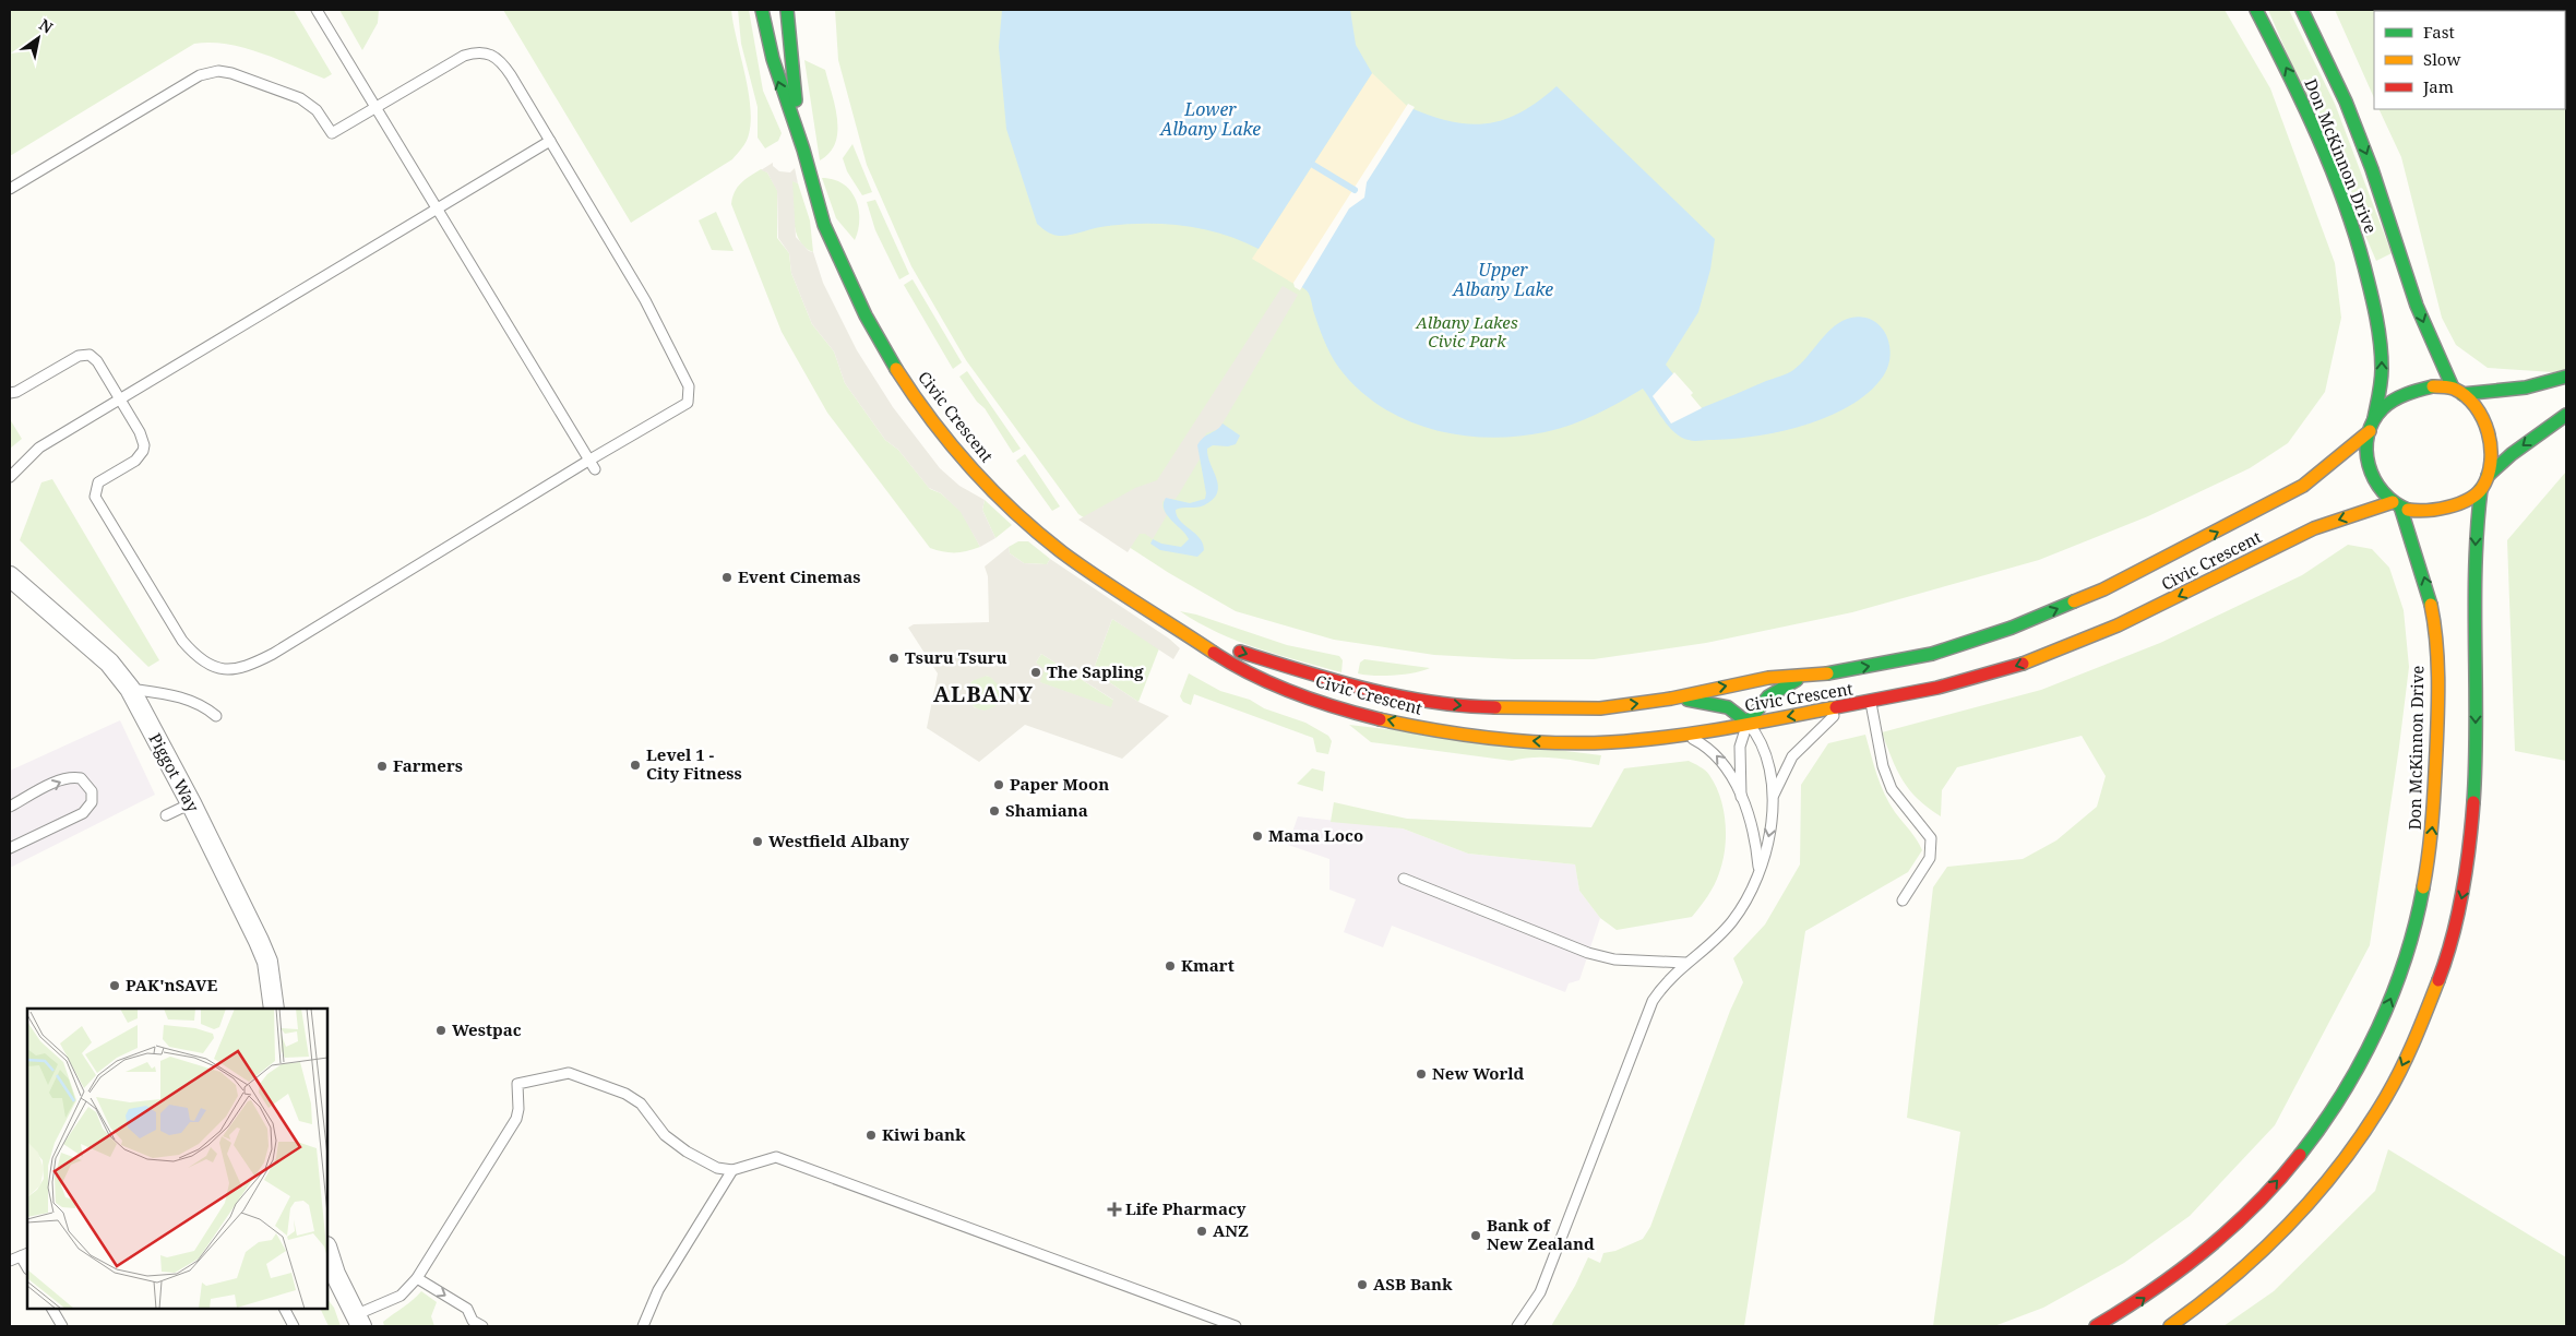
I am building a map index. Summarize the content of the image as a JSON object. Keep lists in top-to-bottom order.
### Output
{
  "streets": {
    "street": ["Don McKinnon Drive", "Civic Crescent", "Piggot Way"]
  },
  "crossings": [
    ["Don McKinnon Drive", "Civic Crescent"]
  ],
  "districts": ["ALBANY"],
  "water": ["Lower Albany Lake", "Upper Albany Lake"],
  "parks": ["Albany Lakes Civic Park"],
  "places": {
    "other": [
      "Event Cinemas",
      "Tsuru Tsuru",
      "The Sapling",
      "Level 1 - City Fitness",
      "Farmers",
      "Paper Moon",
      "Shamiana",
      "Mama Loco",
      "Westfield Albany",
      "Kmart",
      "PAK'nSAVE",
      "Westpac",
      "New World",
      "Kiwi bank",
      "ANZ",
      "Bank of New Zealand",
      "ASB Bank"
    ],
    "health": ["Life Pharmacy"]
  },
  "legend": ["Fast", "Slow", "Jam"],
  "north": "top right"
}
